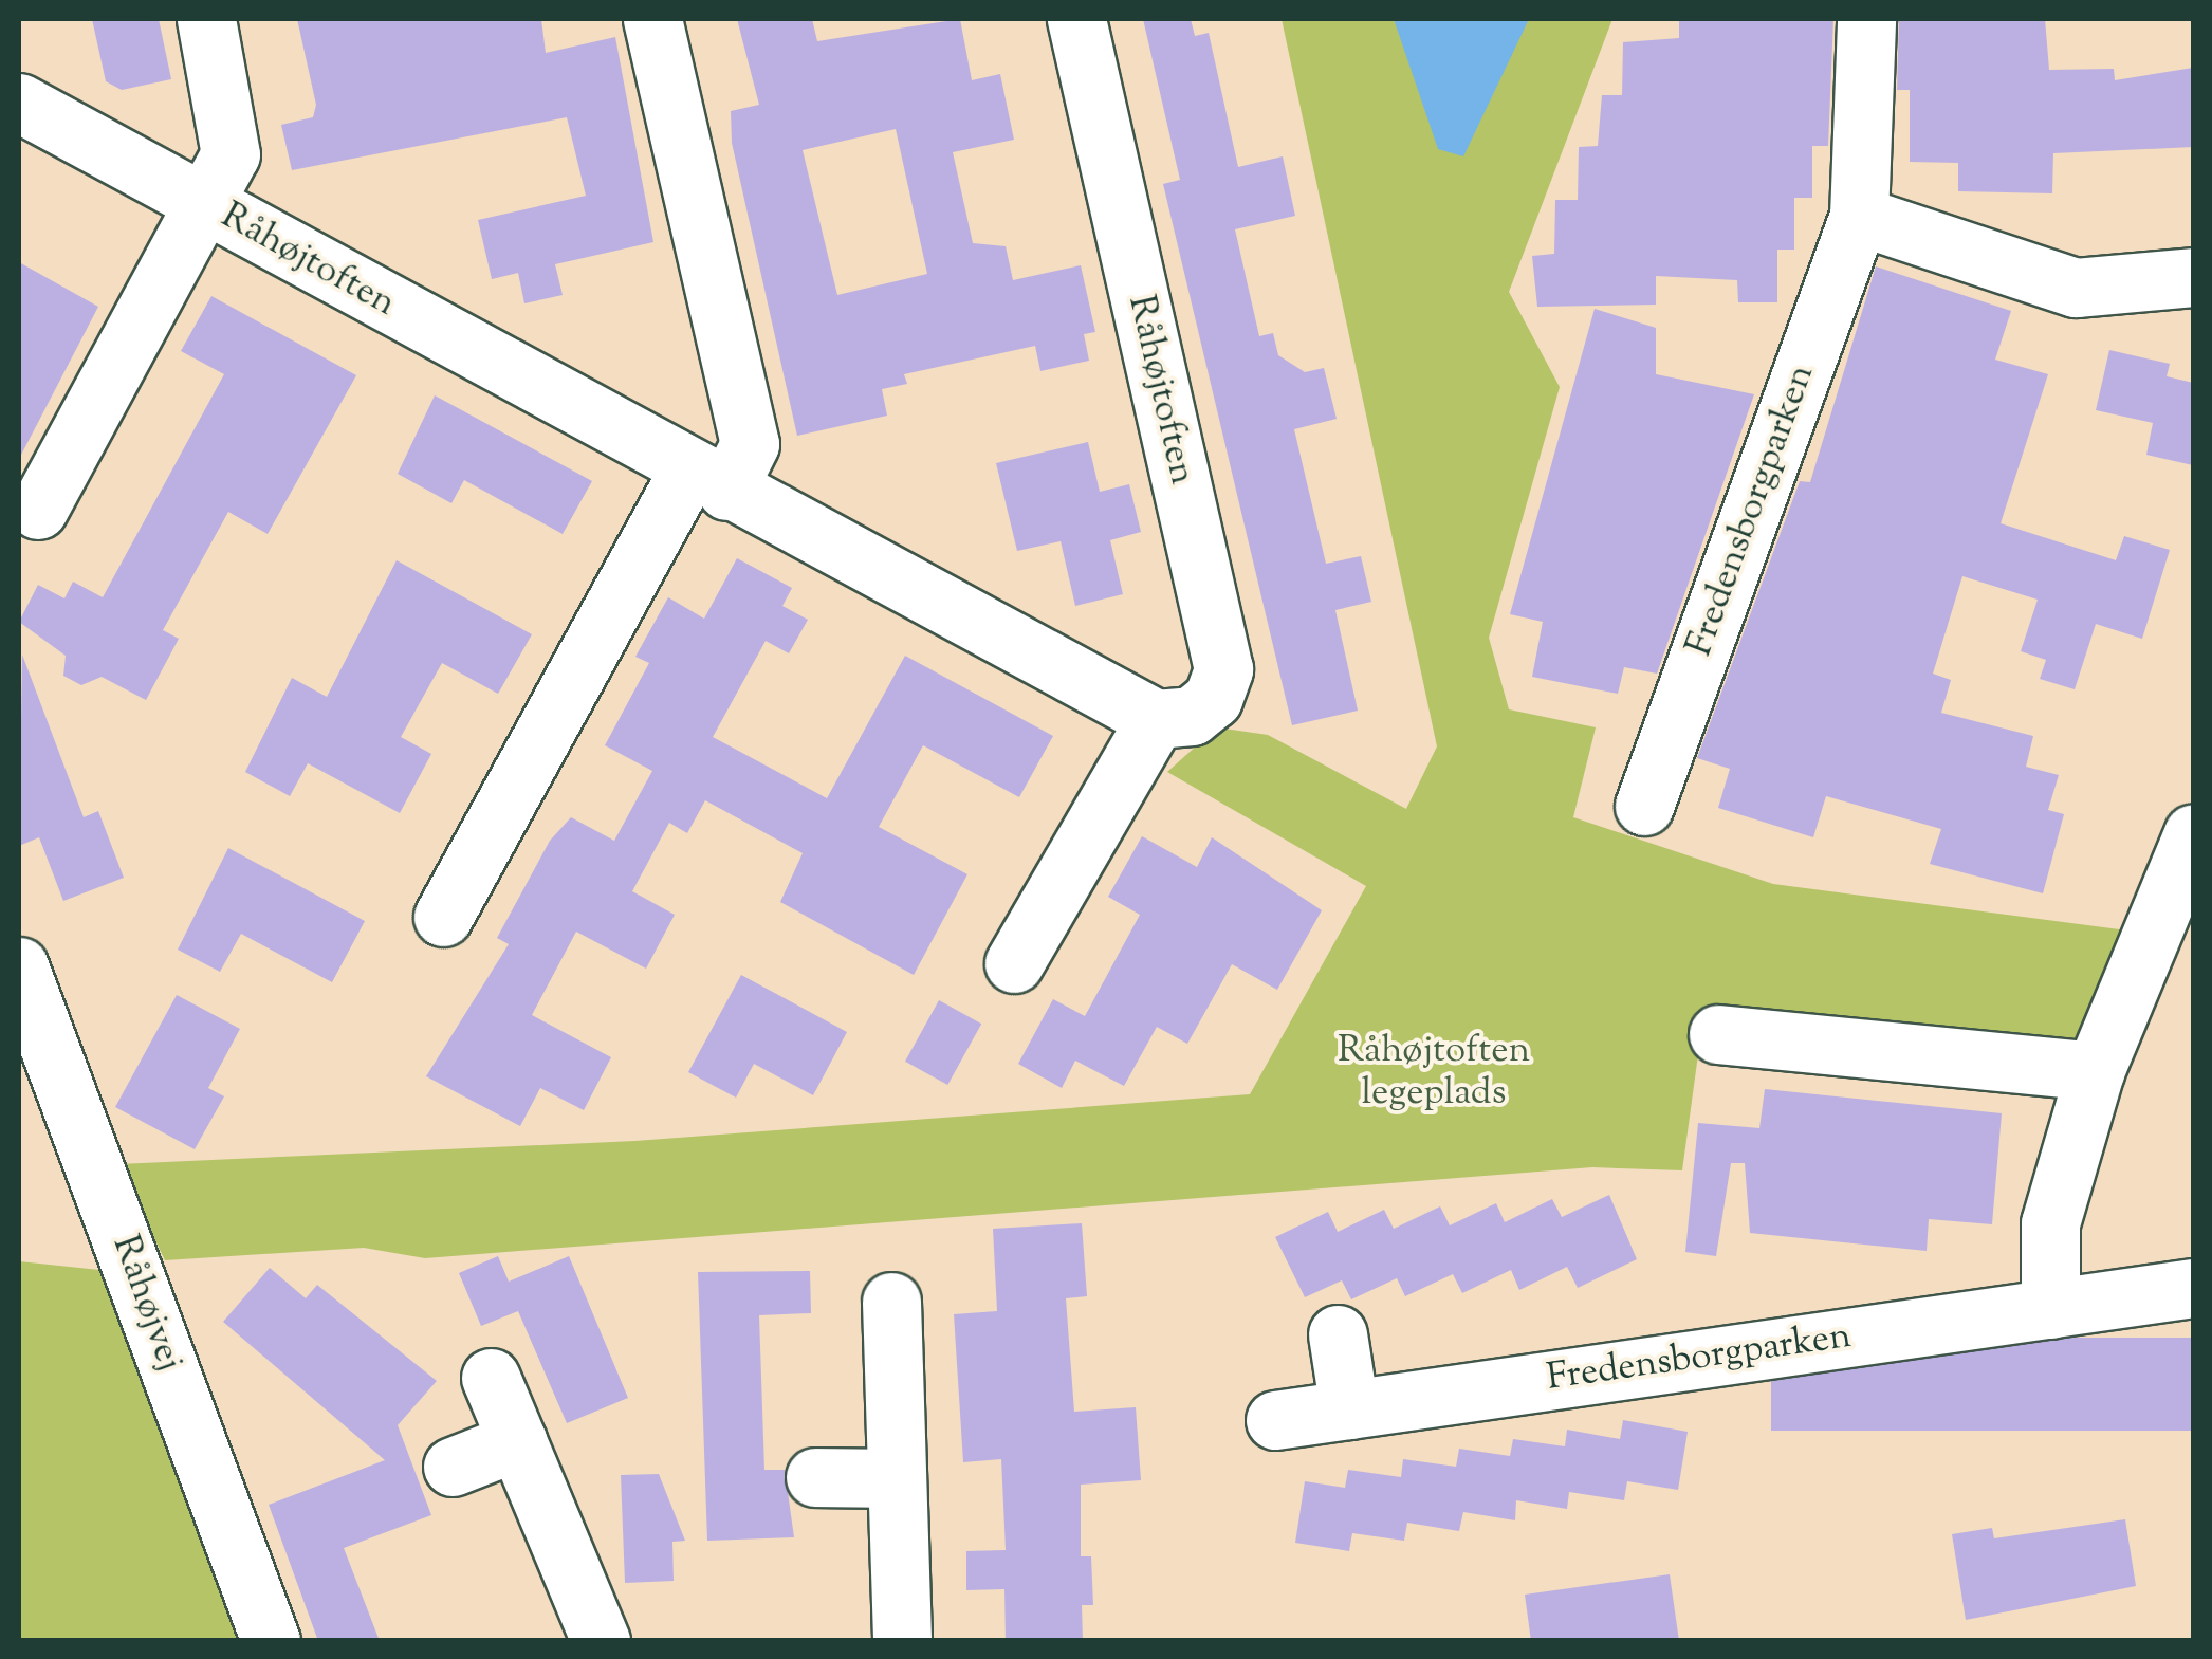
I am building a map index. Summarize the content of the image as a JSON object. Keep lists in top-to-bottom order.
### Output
{
  "streets": {
    "street": ["Råhøjtoften", "Fredensborgparken", "Råhøjvej"]
  },
  "parks": ["Råhøjtoften legeplads"]
}
